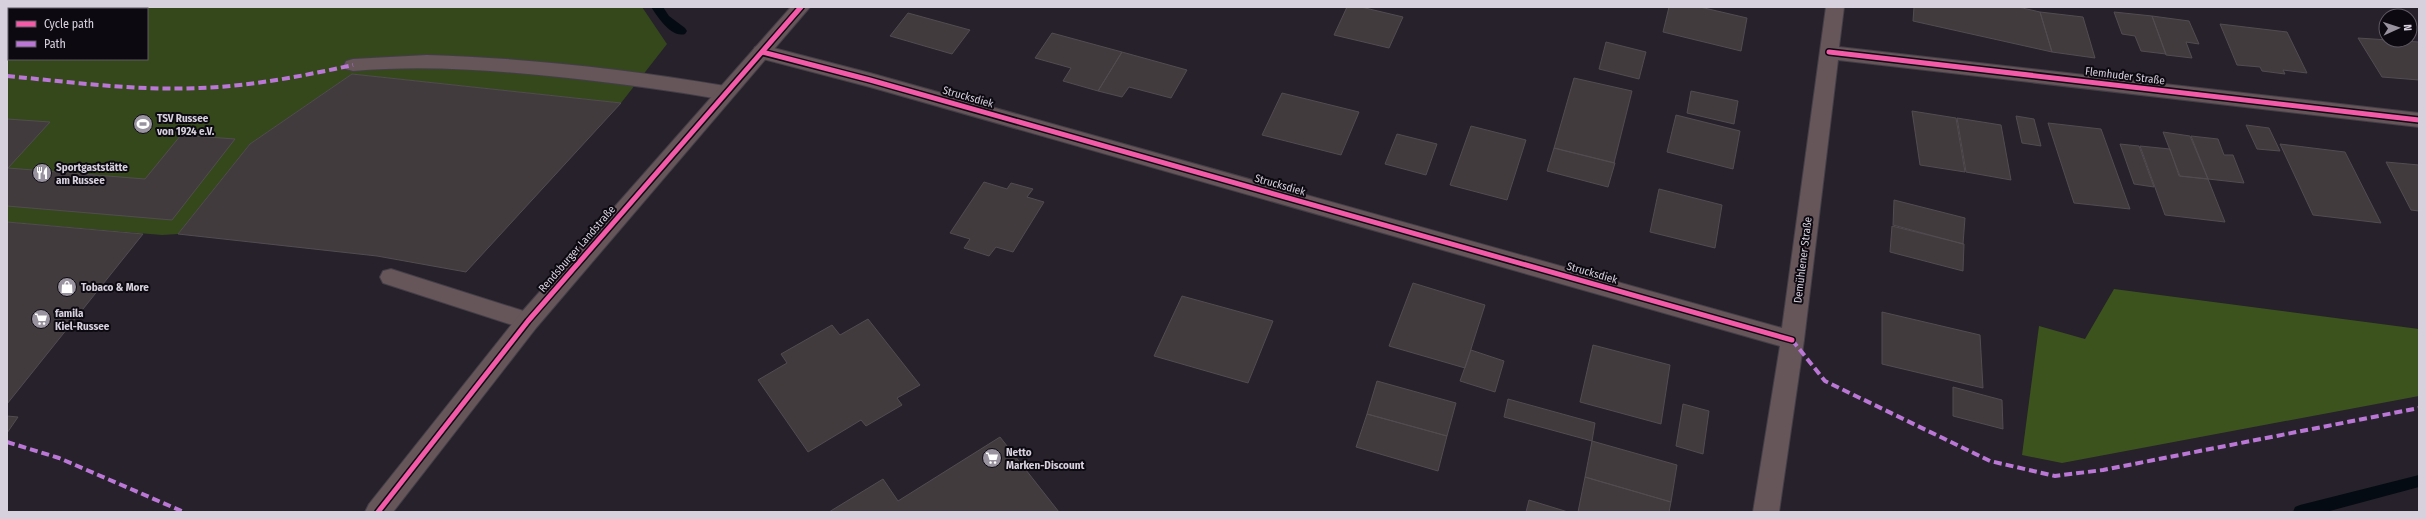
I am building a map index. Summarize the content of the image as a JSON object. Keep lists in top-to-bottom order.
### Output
{
  "streets": {
    "street": [
      "Flemhuder Straße",
      "Strucksdiek",
      "Rendsburger Landstraße",
      "Demühlener Straße"
    ]
  },
  "crossings": [
    ["Flemhuder Straße", "Demühlener Straße"],
    ["Strucksdiek", "Rendsburger Landstraße"],
    ["Strucksdiek", "Demühlener Straße"]
  ],
  "places": {
    "sports": ["TSV Russee von 1924 e.V."],
    "restaurant": ["Sportgaststätte am Russee"],
    "shop": ["Tobaco & More"],
    "supermarket": ["famila Kiel-Russee", "Netto Marken-Discount"]
  },
  "legend": ["Cycle path", "Path"],
  "north": "right"
}
